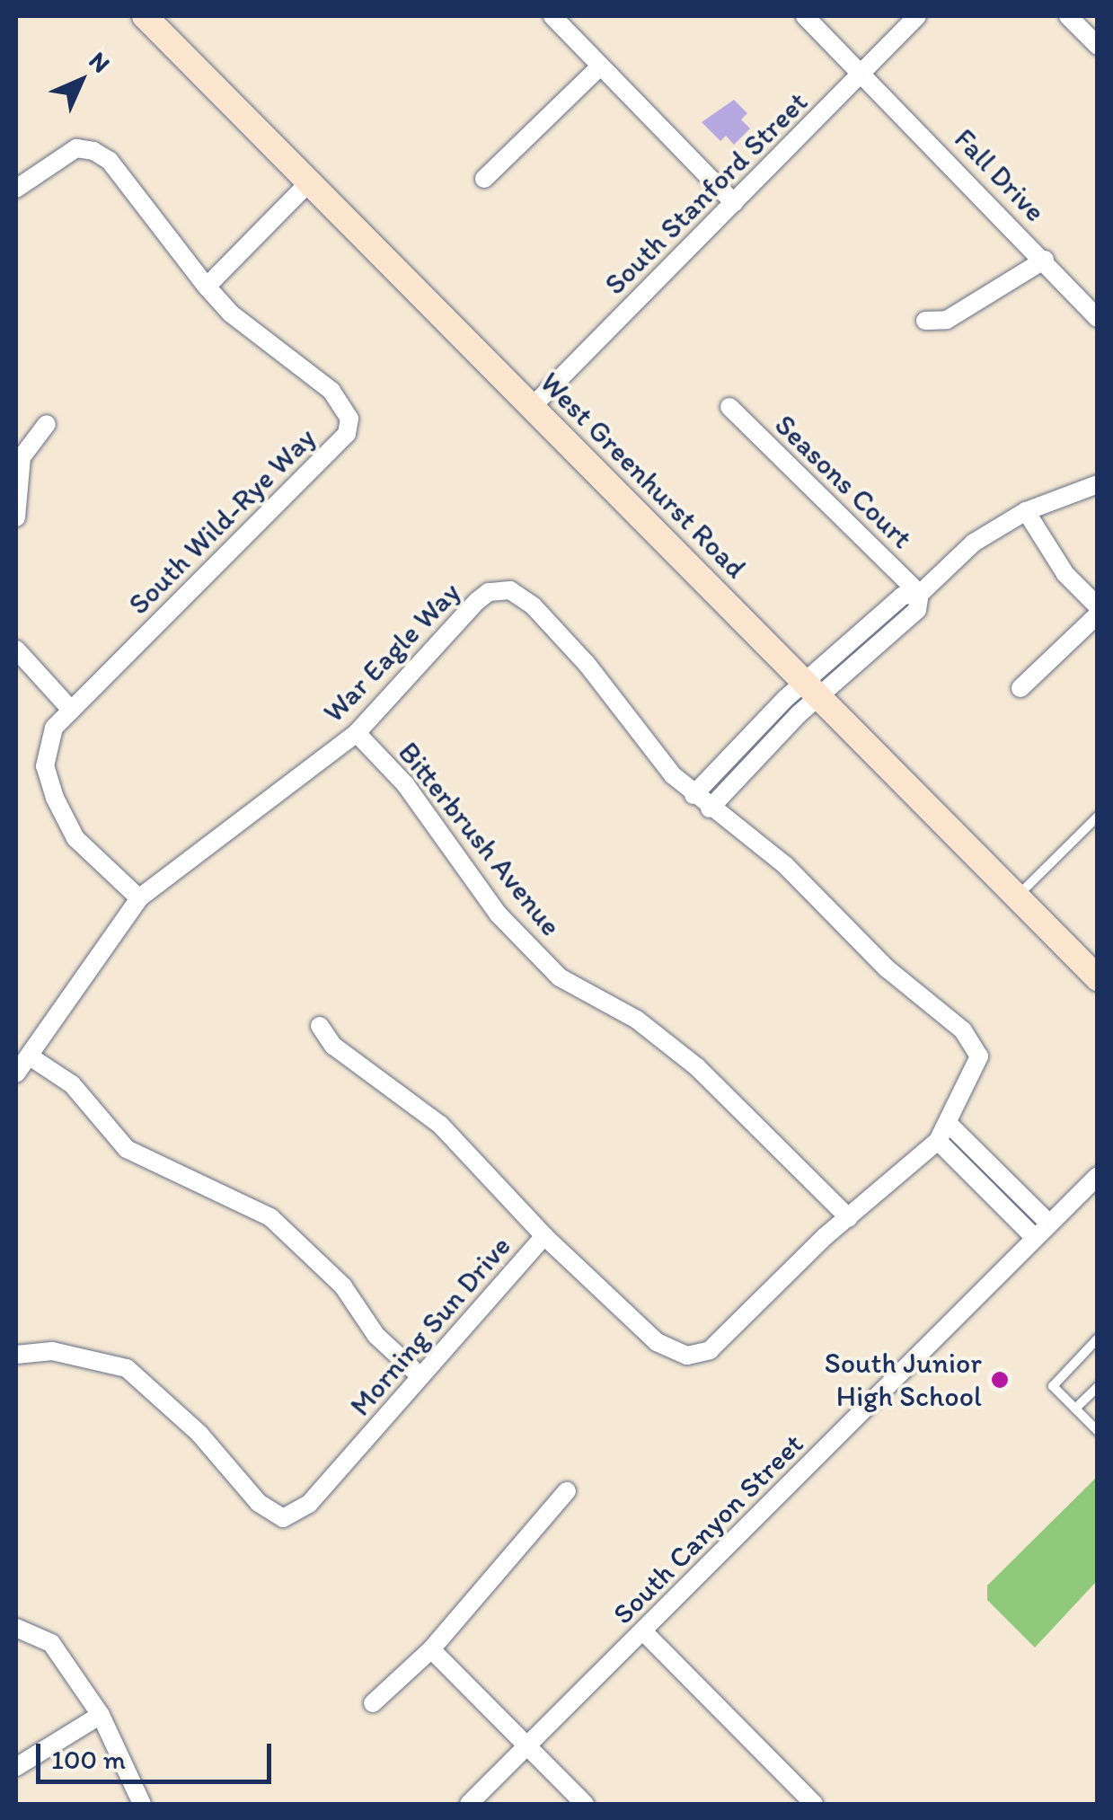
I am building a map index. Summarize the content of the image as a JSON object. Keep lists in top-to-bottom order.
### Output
{
  "streets": {
    "main road": ["West Greenhurst Road"],
    "street": [
      "Fall Drive",
      "South Stanford Street",
      "Seasons Court",
      "South Wild-Rye Way",
      "War Eagle Way",
      "Bitterbrush Avenue",
      "Morning Sun Drive",
      "South Canyon Street"
    ]
  },
  "crossings": [
    ["Fall Drive", "South Stanford Street"],
    ["South Stanford Street", "West Greenhurst Road"],
    ["War Eagle Way", "Bitterbrush Avenue"],
    ["War Eagle Way", "Morning Sun Drive"],
    ["Bitterbrush Avenue", "Morning Sun Drive"]
  ],
  "places": ["South Junior High School"],
  "scale_bar": "100 m",
  "north": "top right"
}
